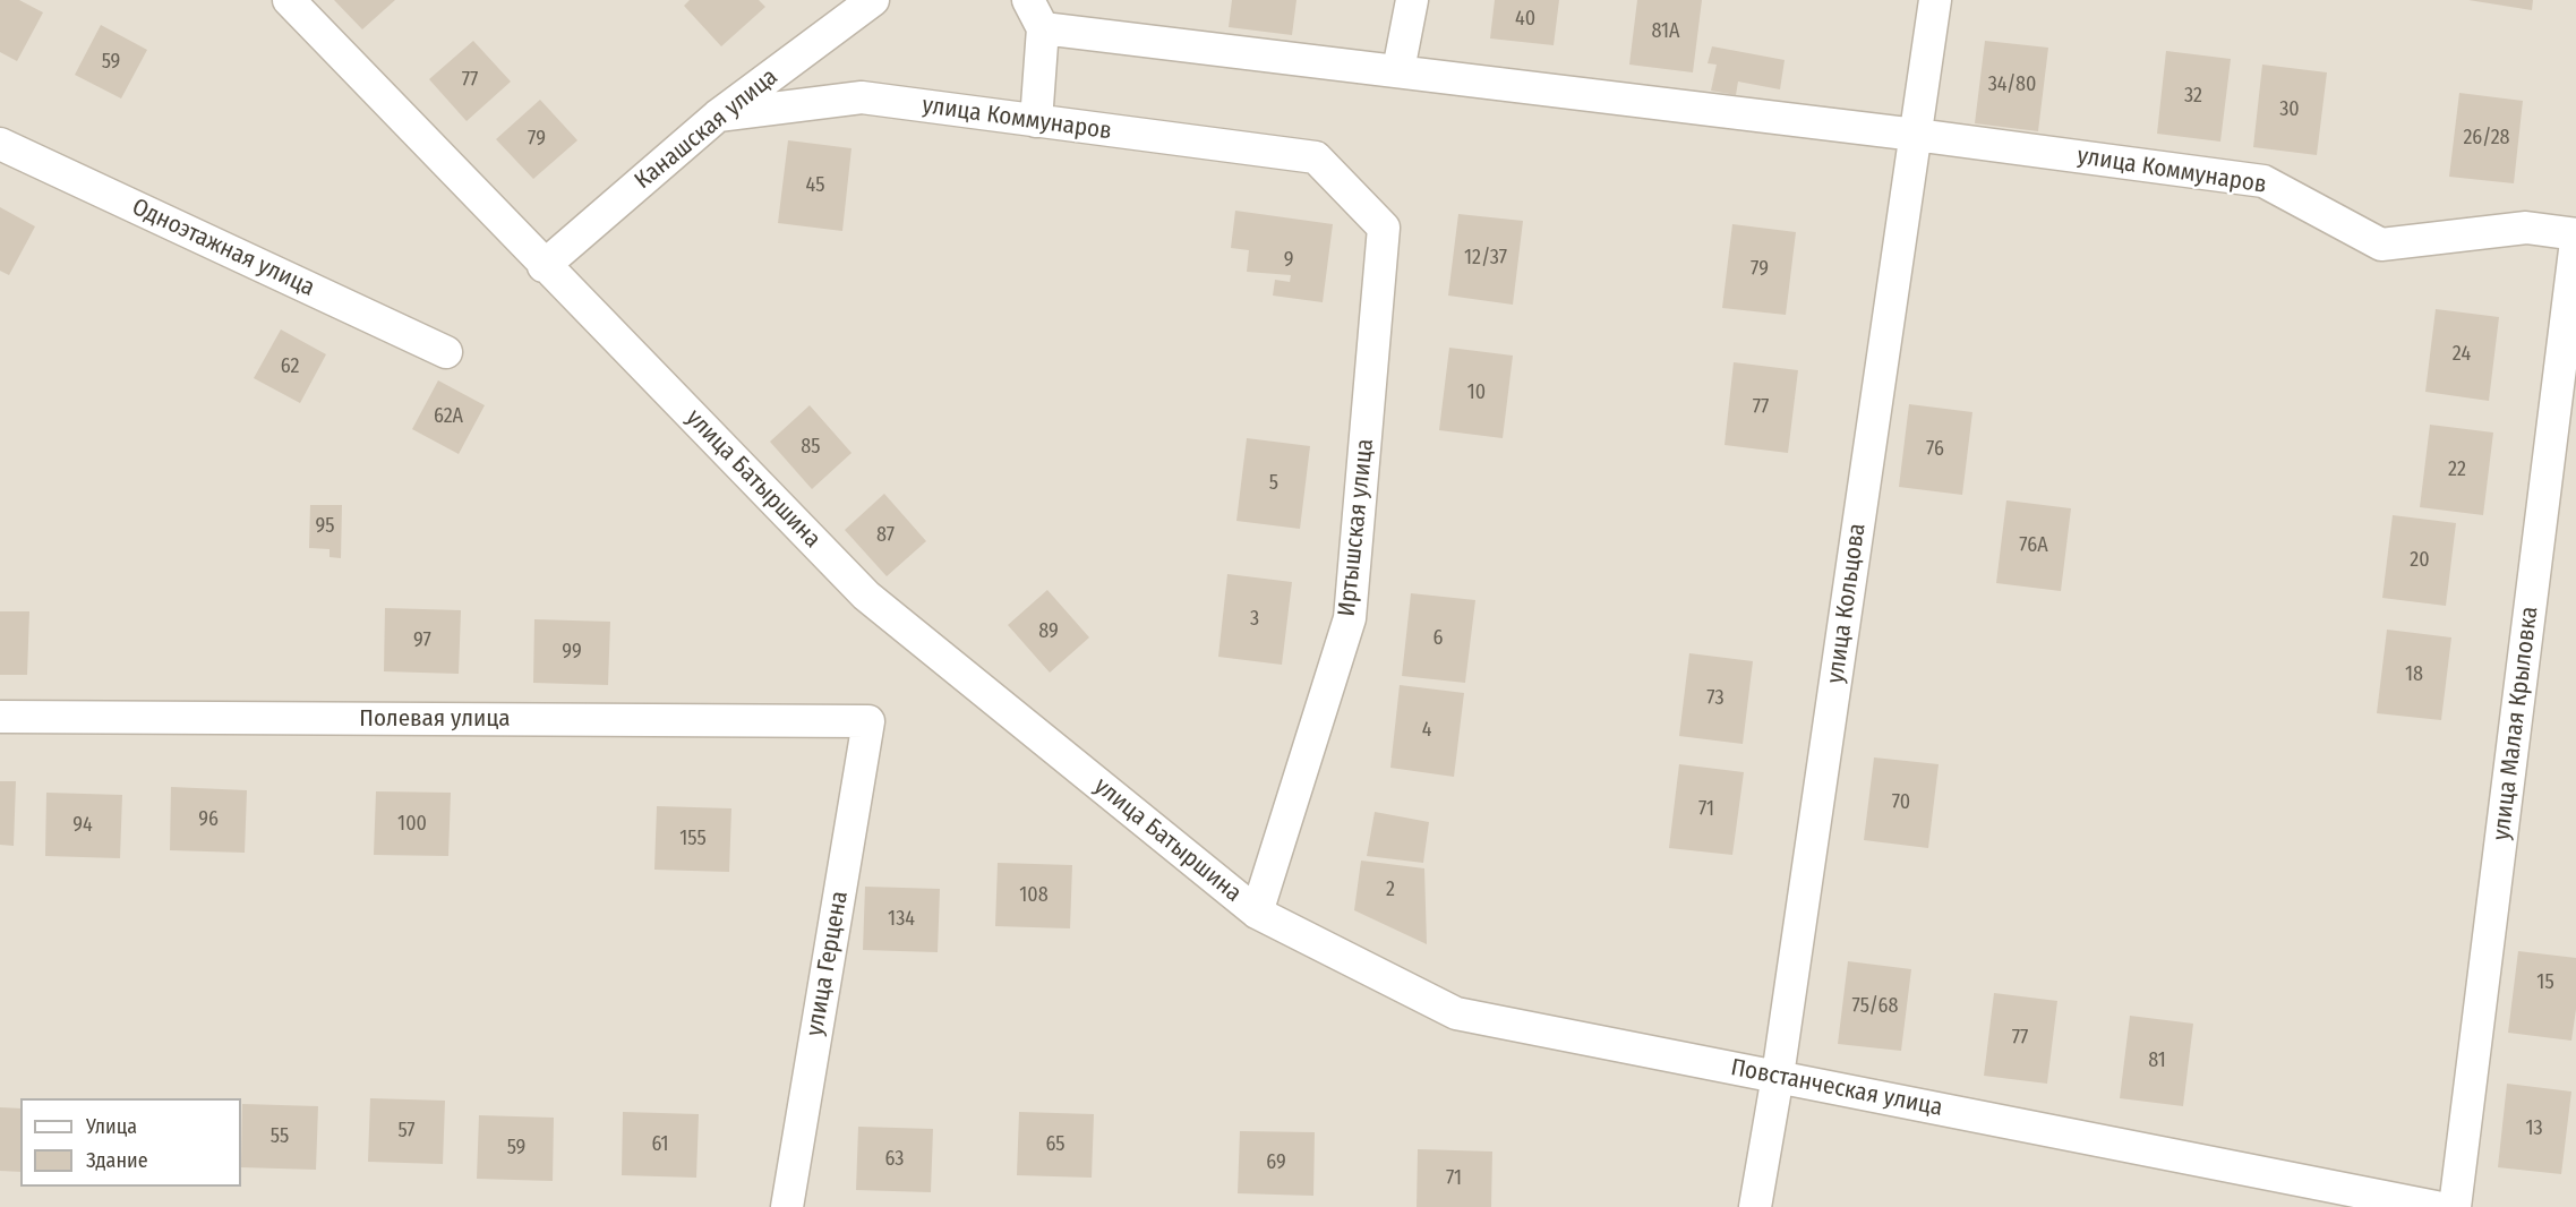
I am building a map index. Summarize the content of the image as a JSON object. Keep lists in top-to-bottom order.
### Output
{
  "streets": {
    "street": [
      "улица Коммунаров",
      "Канашская улица",
      "Одноэтажная улица",
      "улица Батыршина",
      "Иртышская улица",
      "улица Кольцова",
      "Полевая улица",
      "улица Малая Крыловка",
      "улица Герцена",
      "Повстанческая улица"
    ]
  },
  "crossings": [
    ["улица Коммунаров", "Канашская улица"],
    ["улица Коммунаров", "Иртышская улица"],
    ["улица Коммунаров", "улица Кольцова"],
    ["Канашская улица", "улица Батыршина"],
    ["улица Батыршина", "Иртышская улица"],
    ["улица Батыршина", "Повстанческая улица"],
    ["Иртышская улица", "Повстанческая улица"],
    ["улица Кольцова", "Повстанческая улица"],
    ["Полевая улица", "улица Герцена"]
  ],
  "house_numbers": [
    "40",
    "81А",
    "59",
    "77",
    "34/80",
    "32",
    "30",
    "26/28",
    "79",
    "45",
    "12/37",
    "9",
    "79",
    "24",
    "62",
    "10",
    "77",
    "62А",
    "85",
    "76",
    "22",
    "5",
    "95",
    "87",
    "76А",
    "20",
    "3",
    "89",
    "6",
    "97",
    "99",
    "18",
    "73",
    "4",
    "70",
    "71",
    "96",
    "100",
    "94",
    "155",
    "2",
    "108",
    "134",
    "15",
    "75/68",
    "77",
    "81",
    "13",
    "57",
    "55",
    "61",
    "65",
    "59",
    "63",
    "69",
    "71"
  ],
  "legend": ["Улица", "Здание"]
}
